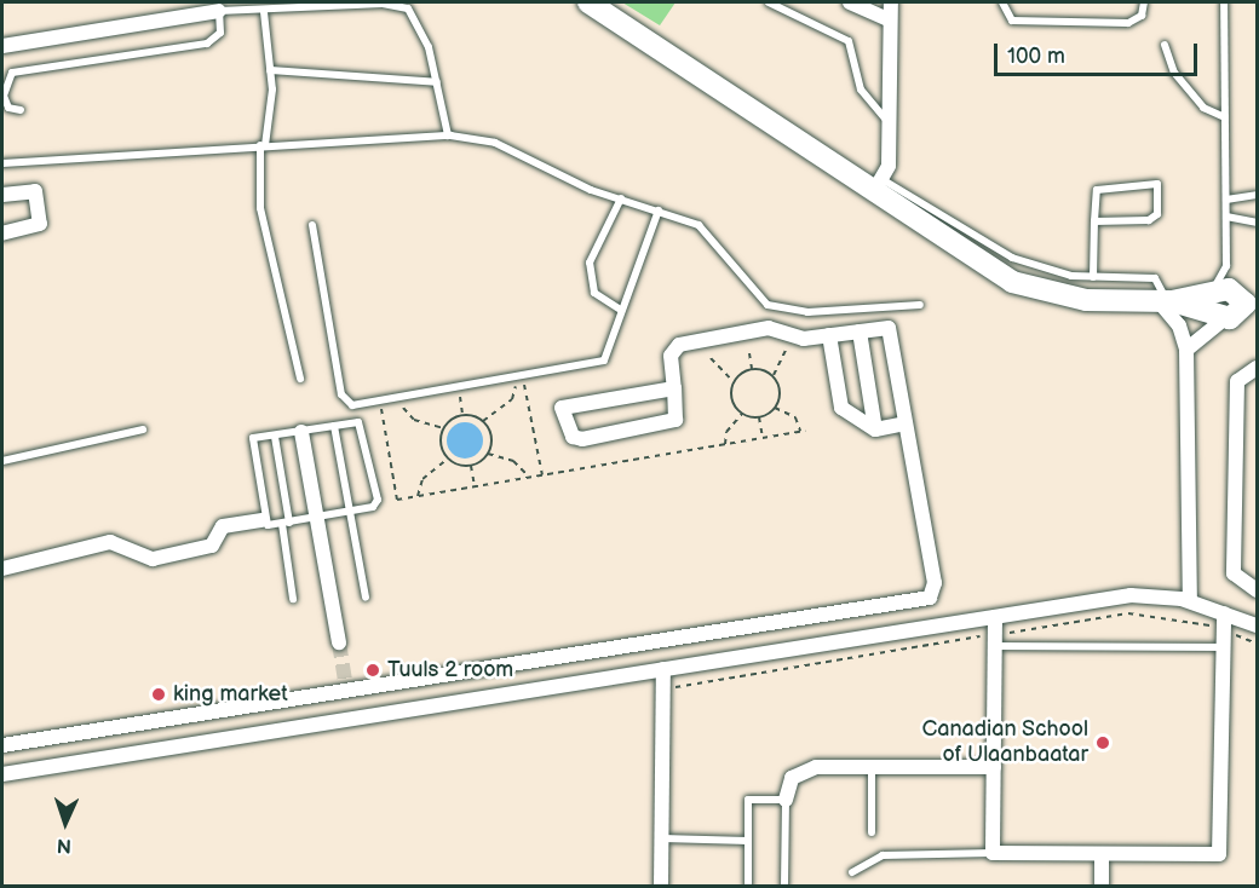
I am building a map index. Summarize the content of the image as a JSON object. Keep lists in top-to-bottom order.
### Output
{
  "places": ["Tuuls 2 room", "king market", "Canadian School of Ulaanbaatar"],
  "scale_bar": "100 m",
  "north": "bottom"
}
